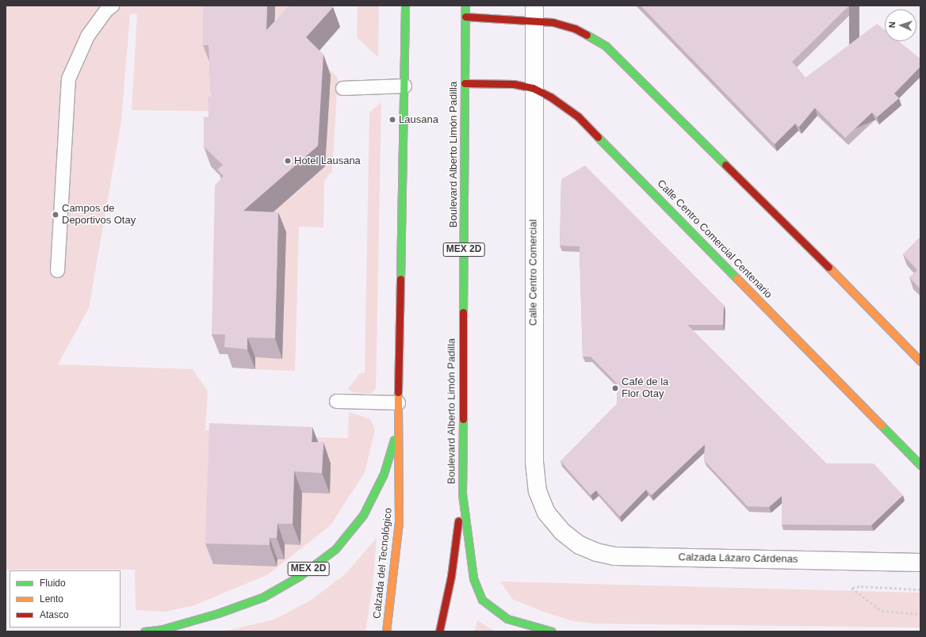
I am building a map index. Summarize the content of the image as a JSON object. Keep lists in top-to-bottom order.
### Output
{
  "streets": {
    "main road": [
      "Boulevard Alberto Limón Padilla",
      "Calle Centro Comercial Centenario",
      "MEX 2D",
      "Calzada del Tecnológico"
    ],
    "street": ["Calle Centro Comercial", "Calzada Lázaro Cárdenas"]
  },
  "crossings": [
    ["Boulevard Alberto Limón Padilla", "Calle Centro Comercial Centenario"],
    ["Boulevard Alberto Limón Padilla", "MEX 2D"],
    ["Calle Centro Comercial Centenario", "Calle Centro Comercial"],
    ["MEX 2D", "Calzada del Tecnológico"],
    ["Calle Centro Comercial", "Calzada Lázaro Cárdenas"]
  ],
  "places": [
    "Lausana",
    "Hotel Lausana",
    "Campos de Deportivos Otay",
    "Café de la Flor Otay"
  ],
  "legend": ["Fluido", "Lento", "Atasco"],
  "north": "left"
}
